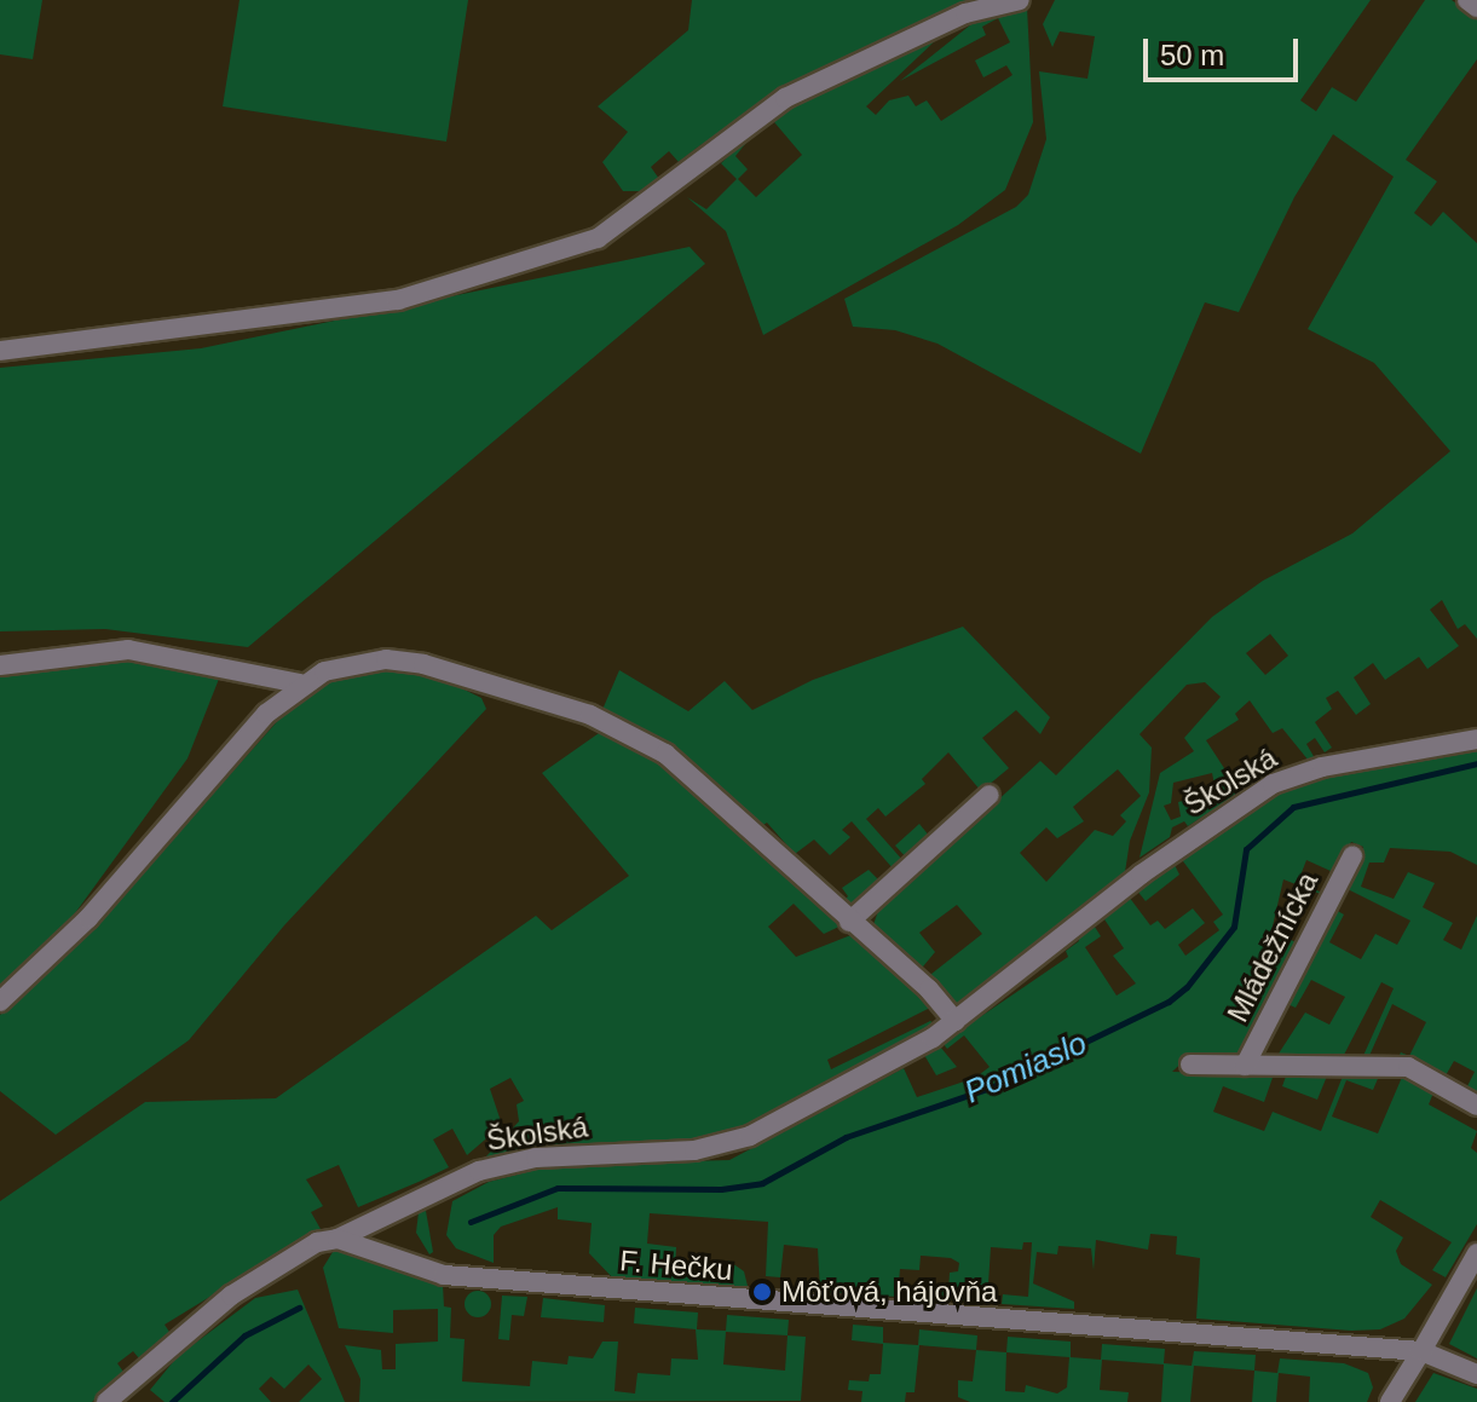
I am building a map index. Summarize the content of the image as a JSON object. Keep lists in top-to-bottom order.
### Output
{
  "streets": {
    "street": ["Školská", "Mládežnícka", "F. Hečku"]
  },
  "crossings": [
    ["Školská", "F. Hečku"]
  ],
  "water": ["Pomiaslo"],
  "places": ["Môťová, hájovňa"],
  "scale_bar": "50 m"
}
